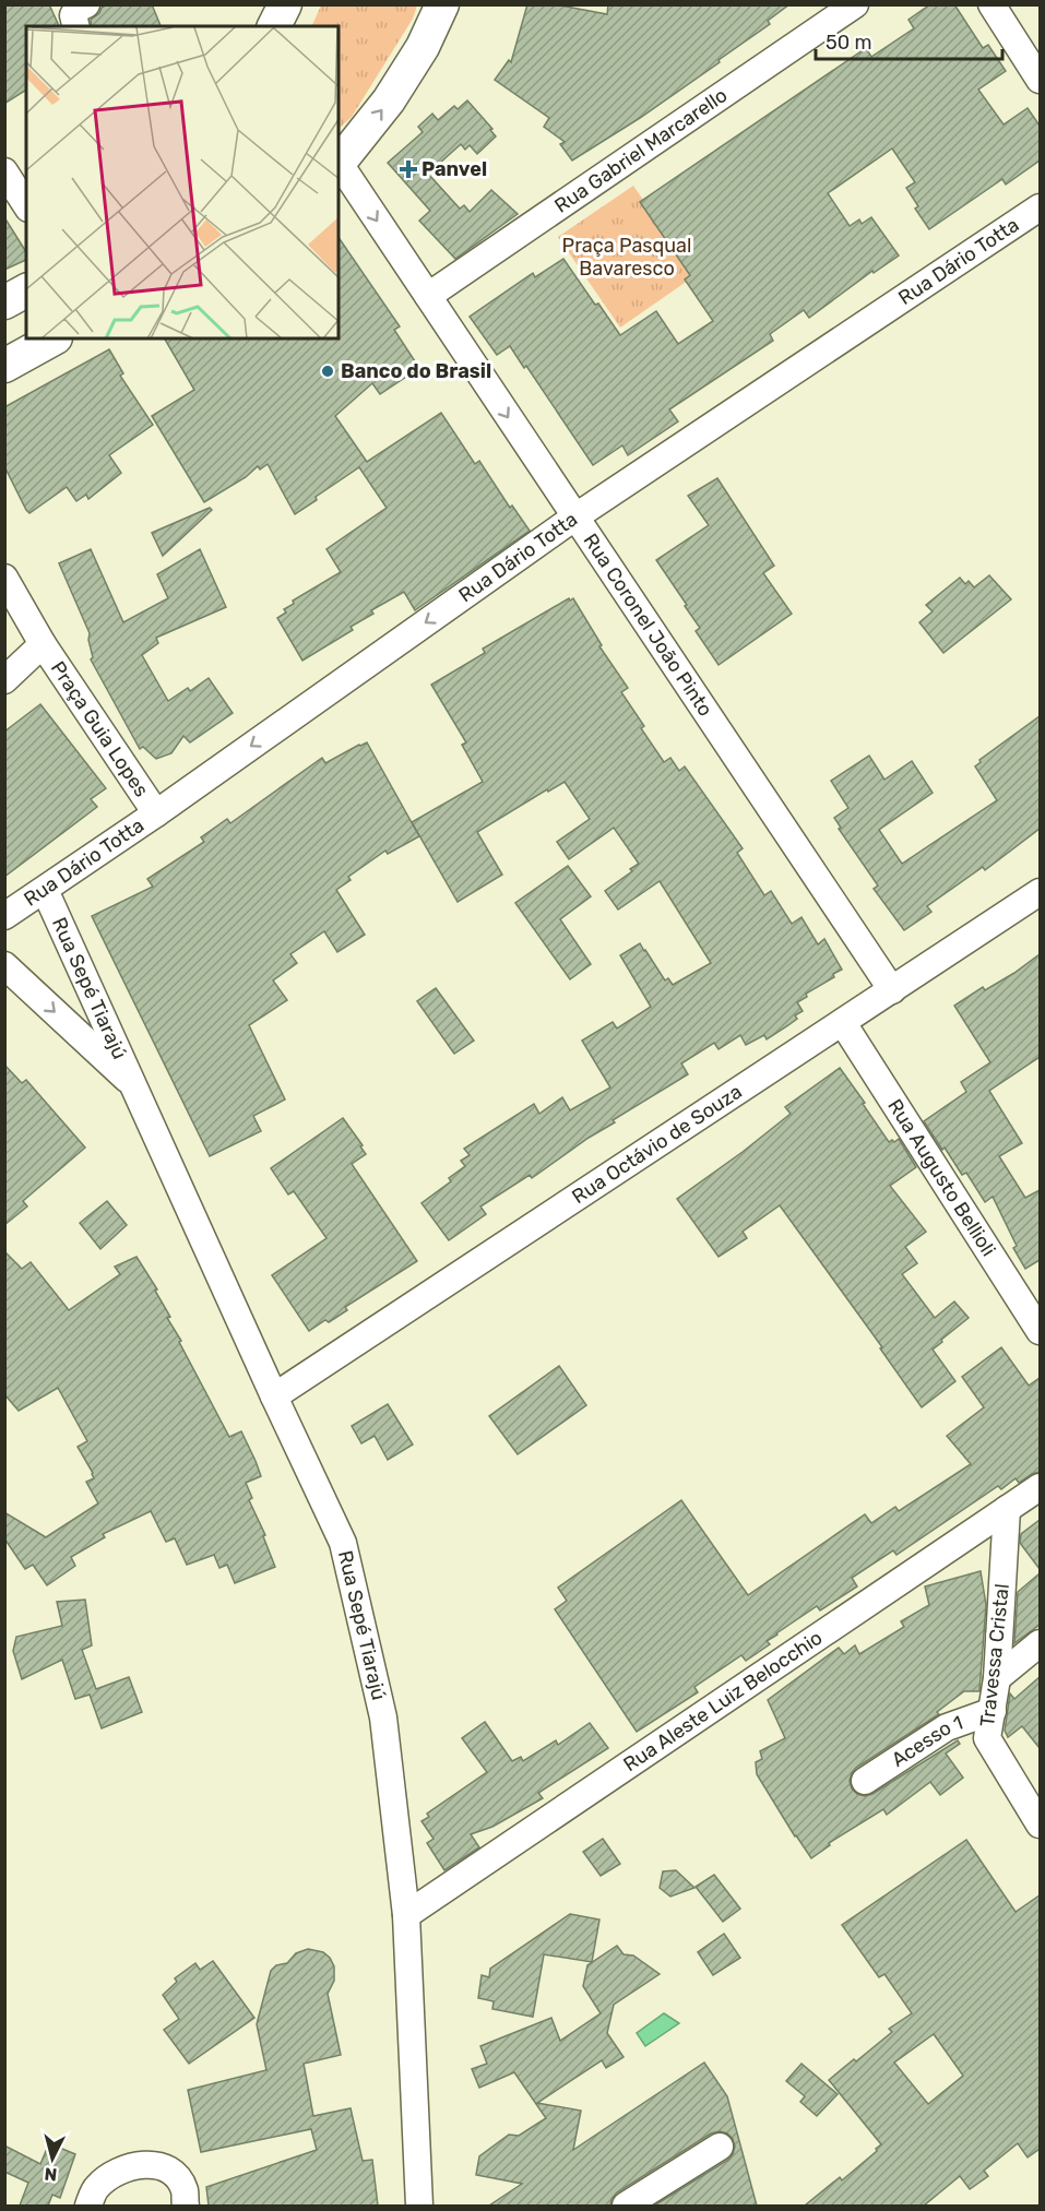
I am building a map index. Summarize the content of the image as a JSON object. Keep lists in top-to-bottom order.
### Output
{
  "streets": {
    "street": [
      "Rua Gabriel Marcarello",
      "Rua Dário Totta",
      "Rua Coronel João Pinto",
      "Praça Guia Lopes",
      "Rua Sepé Tiarajú",
      "Rua Octávio de Souza",
      "Rua Augusto Bellioli",
      "Travessa Cristal",
      "Rua Aleste Luiz Belocchio",
      "Acesso 1"
    ]
  },
  "crossings": [
    ["Rua Gabriel Marcarello", "Rua Coronel João Pinto"],
    ["Rua Dário Totta", "Rua Coronel João Pinto"],
    ["Rua Dário Totta", "Praça Guia Lopes"],
    ["Rua Dário Totta", "Rua Sepé Tiarajú"],
    ["Rua Coronel João Pinto", "Rua Octávio de Souza"],
    ["Rua Sepé Tiarajú", "Rua Octávio de Souza"],
    ["Rua Sepé Tiarajú", "Rua Aleste Luiz Belocchio"],
    ["Rua Octávio de Souza", "Rua Augusto Bellioli"],
    ["Travessa Cristal", "Rua Aleste Luiz Belocchio"],
    ["Travessa Cristal", "Acesso 1"]
  ],
  "one_way": ["Rua Dário Totta", "Rua Coronel João Pinto"],
  "parks": ["Praça Pasqual Bavaresco"],
  "places": {
    "health": ["Panvel"],
    "other": ["Banco do Brasil"]
  },
  "scale_bar": "50 m",
  "north": "bottom"
}
